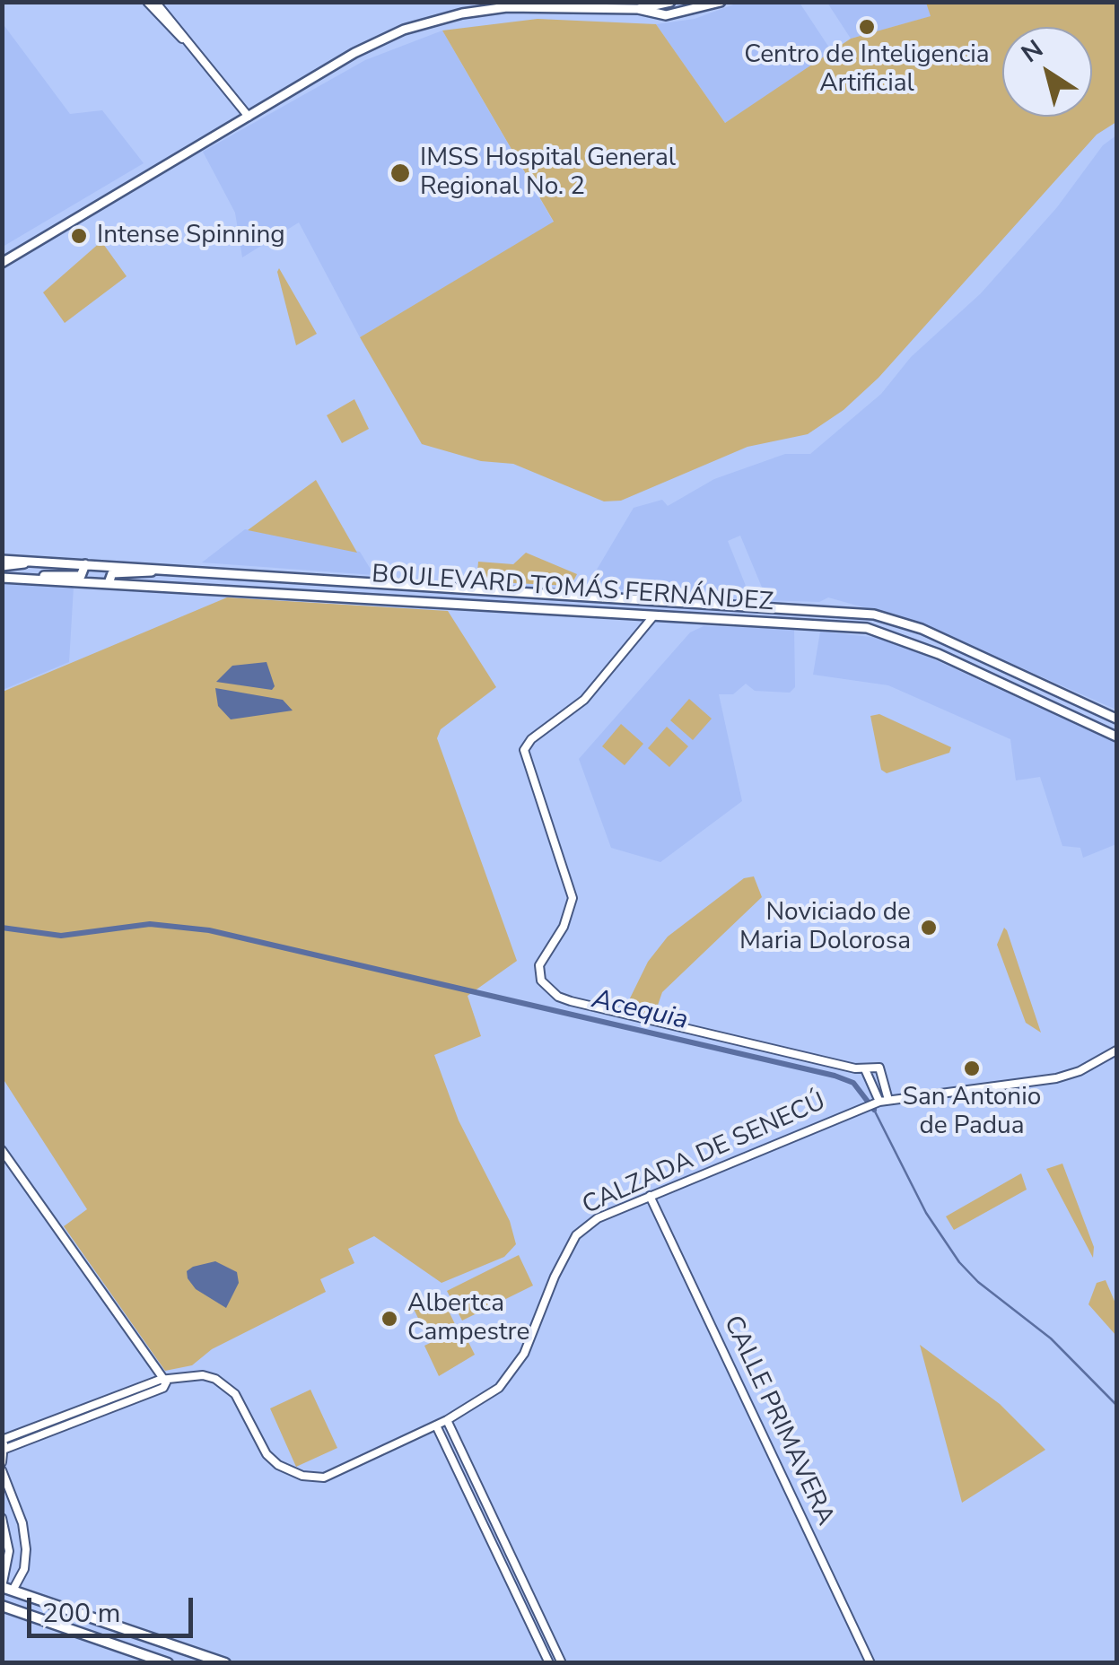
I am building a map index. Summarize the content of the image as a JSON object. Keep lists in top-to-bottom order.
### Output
{
  "streets": {
    "main road": ["BOULEVARD TOMÁS FERNÁNDEZ"],
    "street": ["CALZADA DE SENECÚ", "CALLE PRIMAVERA"]
  },
  "crossings": [
    ["CALZADA DE SENECÚ", "CALLE PRIMAVERA"]
  ],
  "water": ["Acequia"],
  "places": [
    "Centro de Inteligencia Artificial",
    "IMSS Hospital General Regional No. 2",
    "Intense Spinning",
    "Noviciado de Maria Dolorosa",
    "San Antonio de Padua",
    "Albertca Campestre"
  ],
  "scale_bar": "200 m",
  "north": "top left"
}
